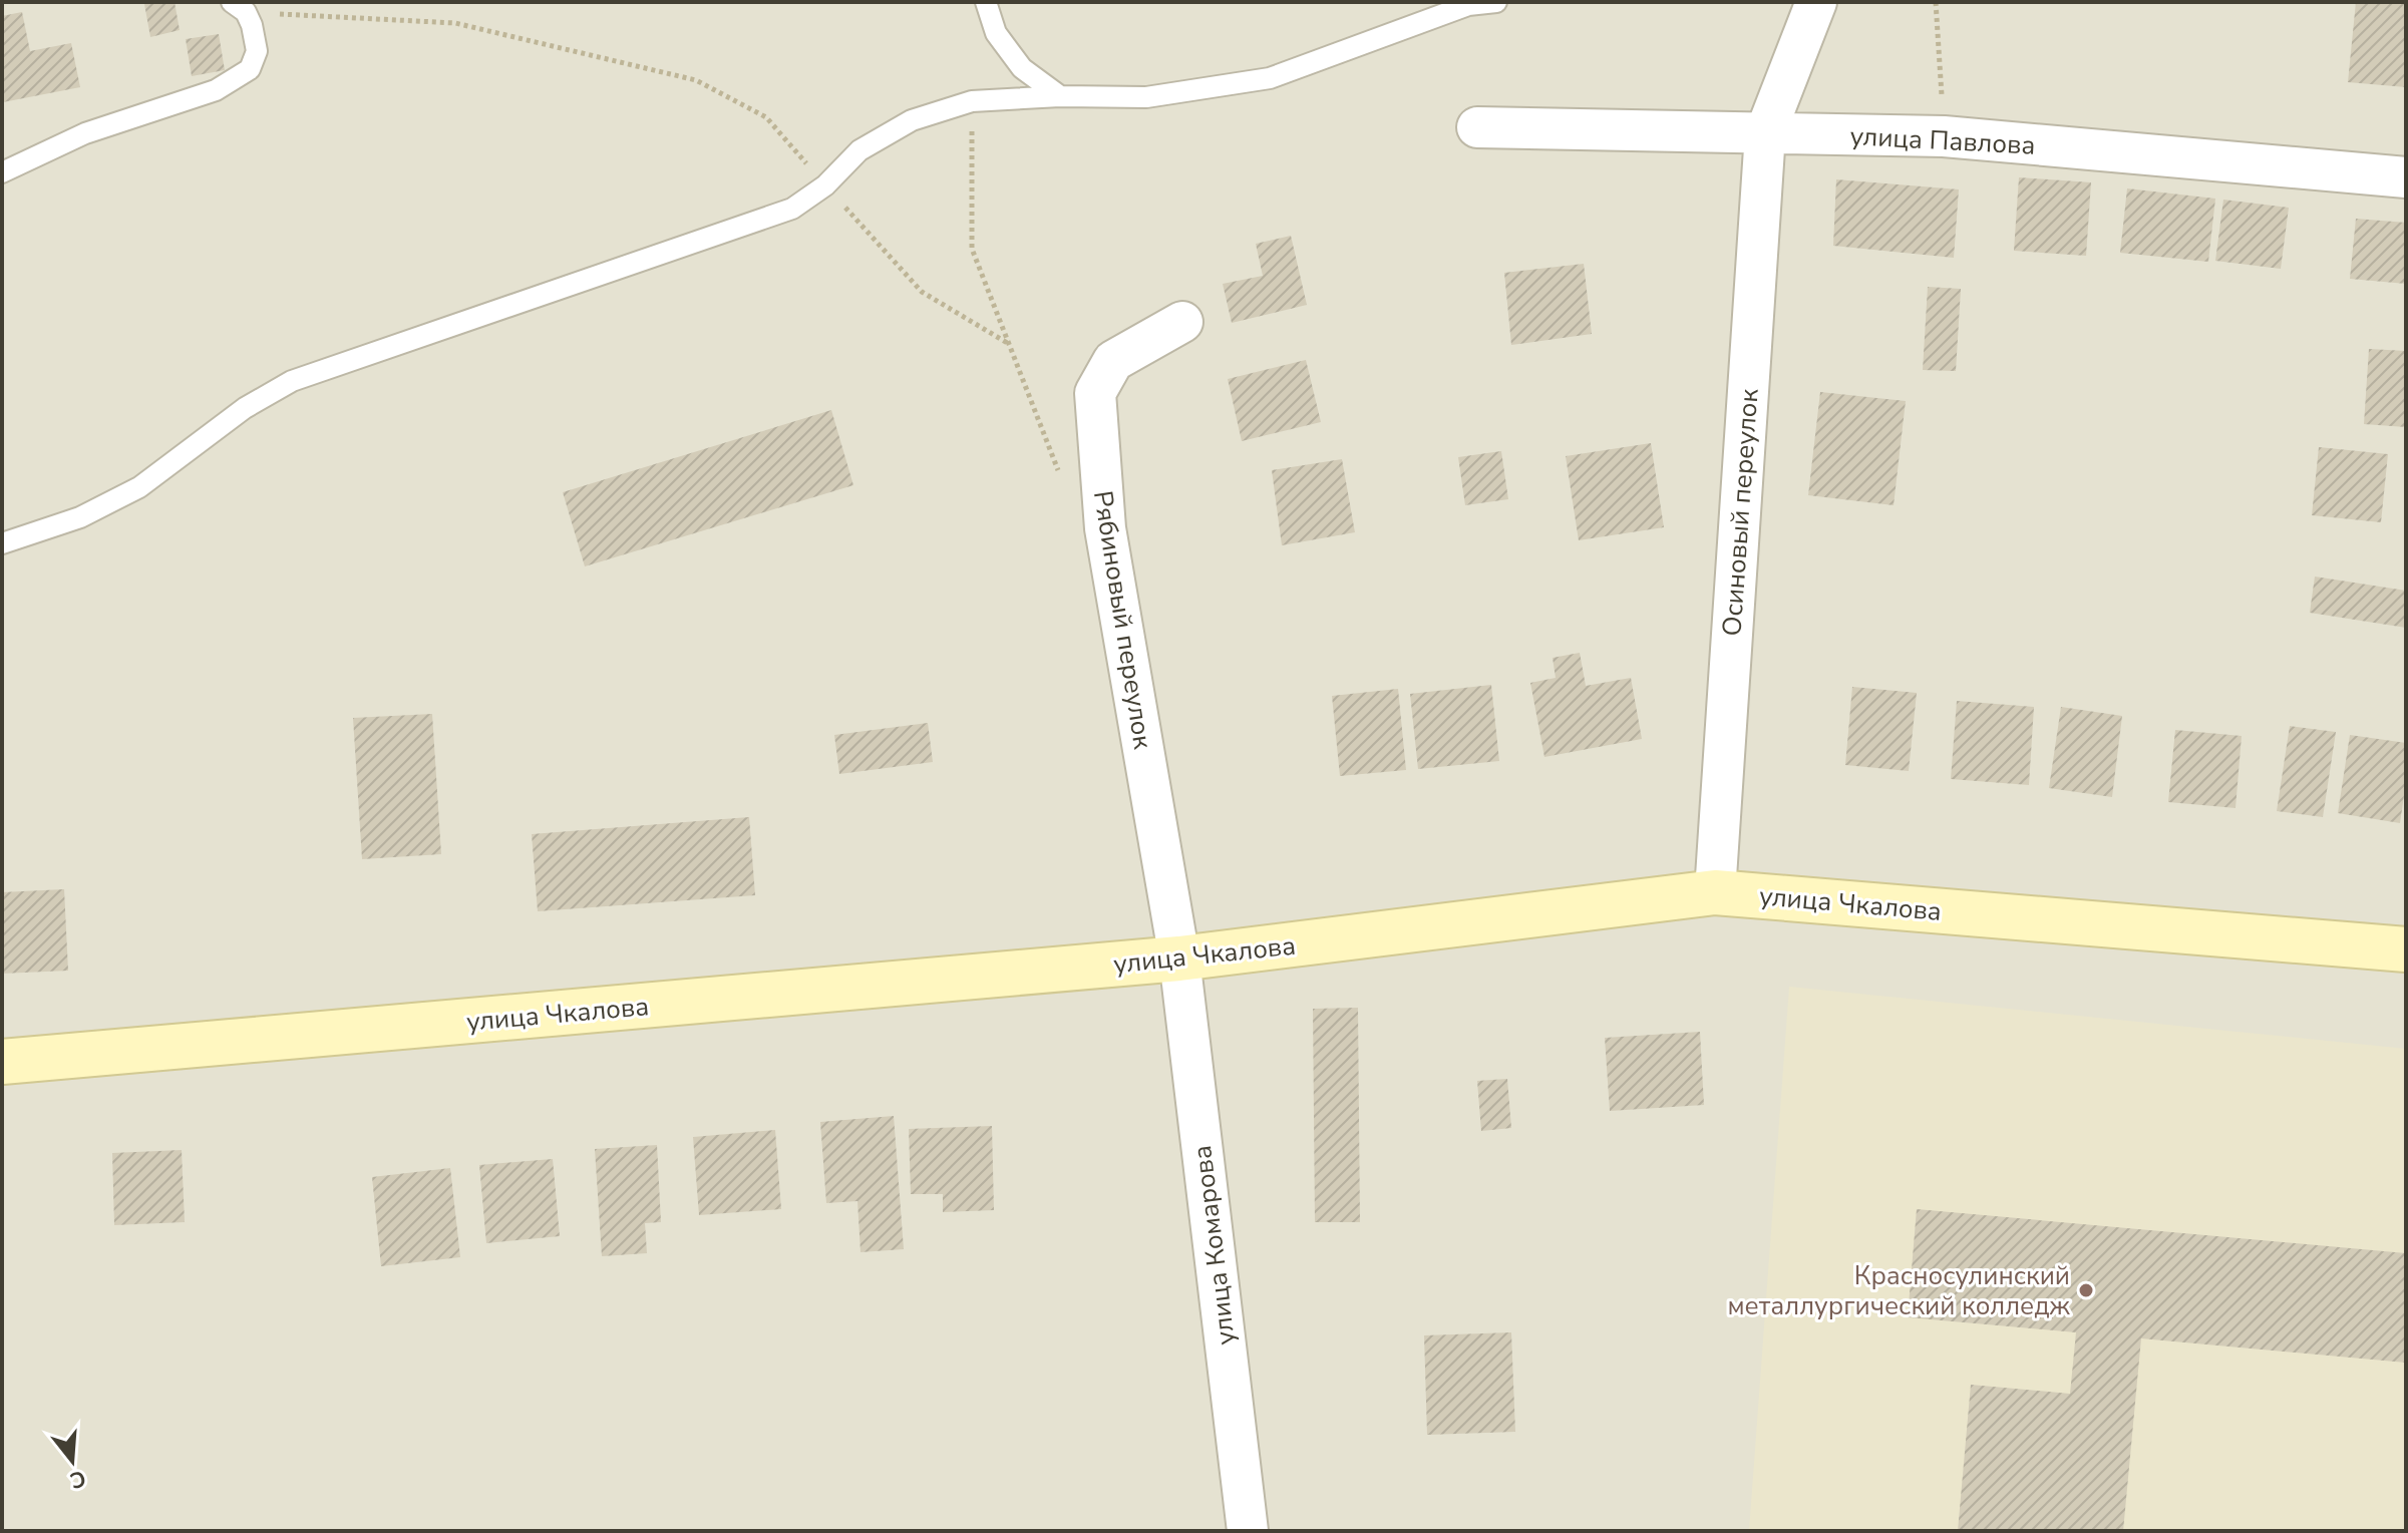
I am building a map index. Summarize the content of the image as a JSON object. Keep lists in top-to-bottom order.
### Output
{
  "streets": {
    "street": [
      "улица Павлова",
      "Осиновый переулок",
      "Рябиновый переулок",
      "улица Чкалова",
      "улица Комарова"
    ]
  },
  "crossings": [
    ["улица Павлова", "Осиновый переулок"],
    ["Осиновый переулок", "улица Чкалова"],
    ["Рябиновый переулок", "улица Чкалова"],
    ["Рябиновый переулок", "улица Комарова"],
    ["улица Чкалова", "улица Комарова"]
  ],
  "places": ["Красносулинский металлургический колледж"],
  "north": "bottom"
}
